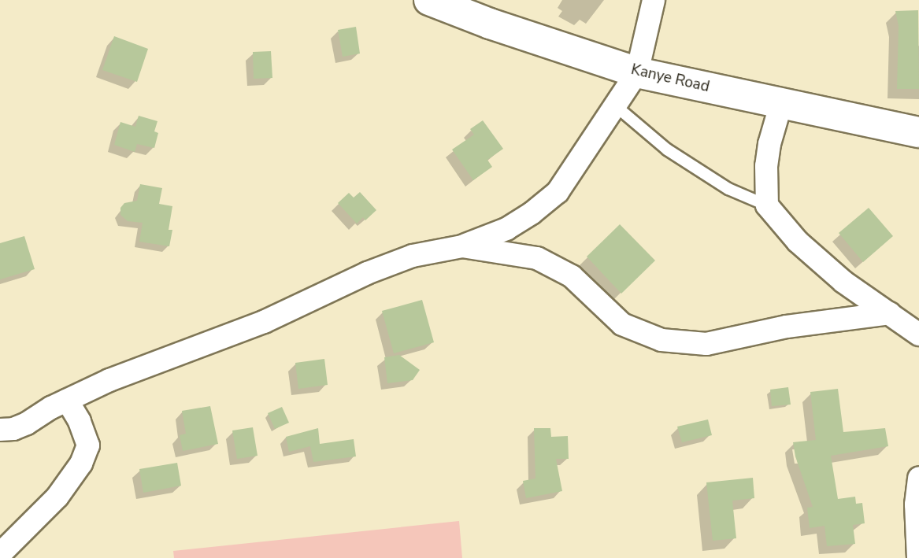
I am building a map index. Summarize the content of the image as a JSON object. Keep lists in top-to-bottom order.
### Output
{
  "streets": {
    "main road": ["Kanye Road"]
  }
}
